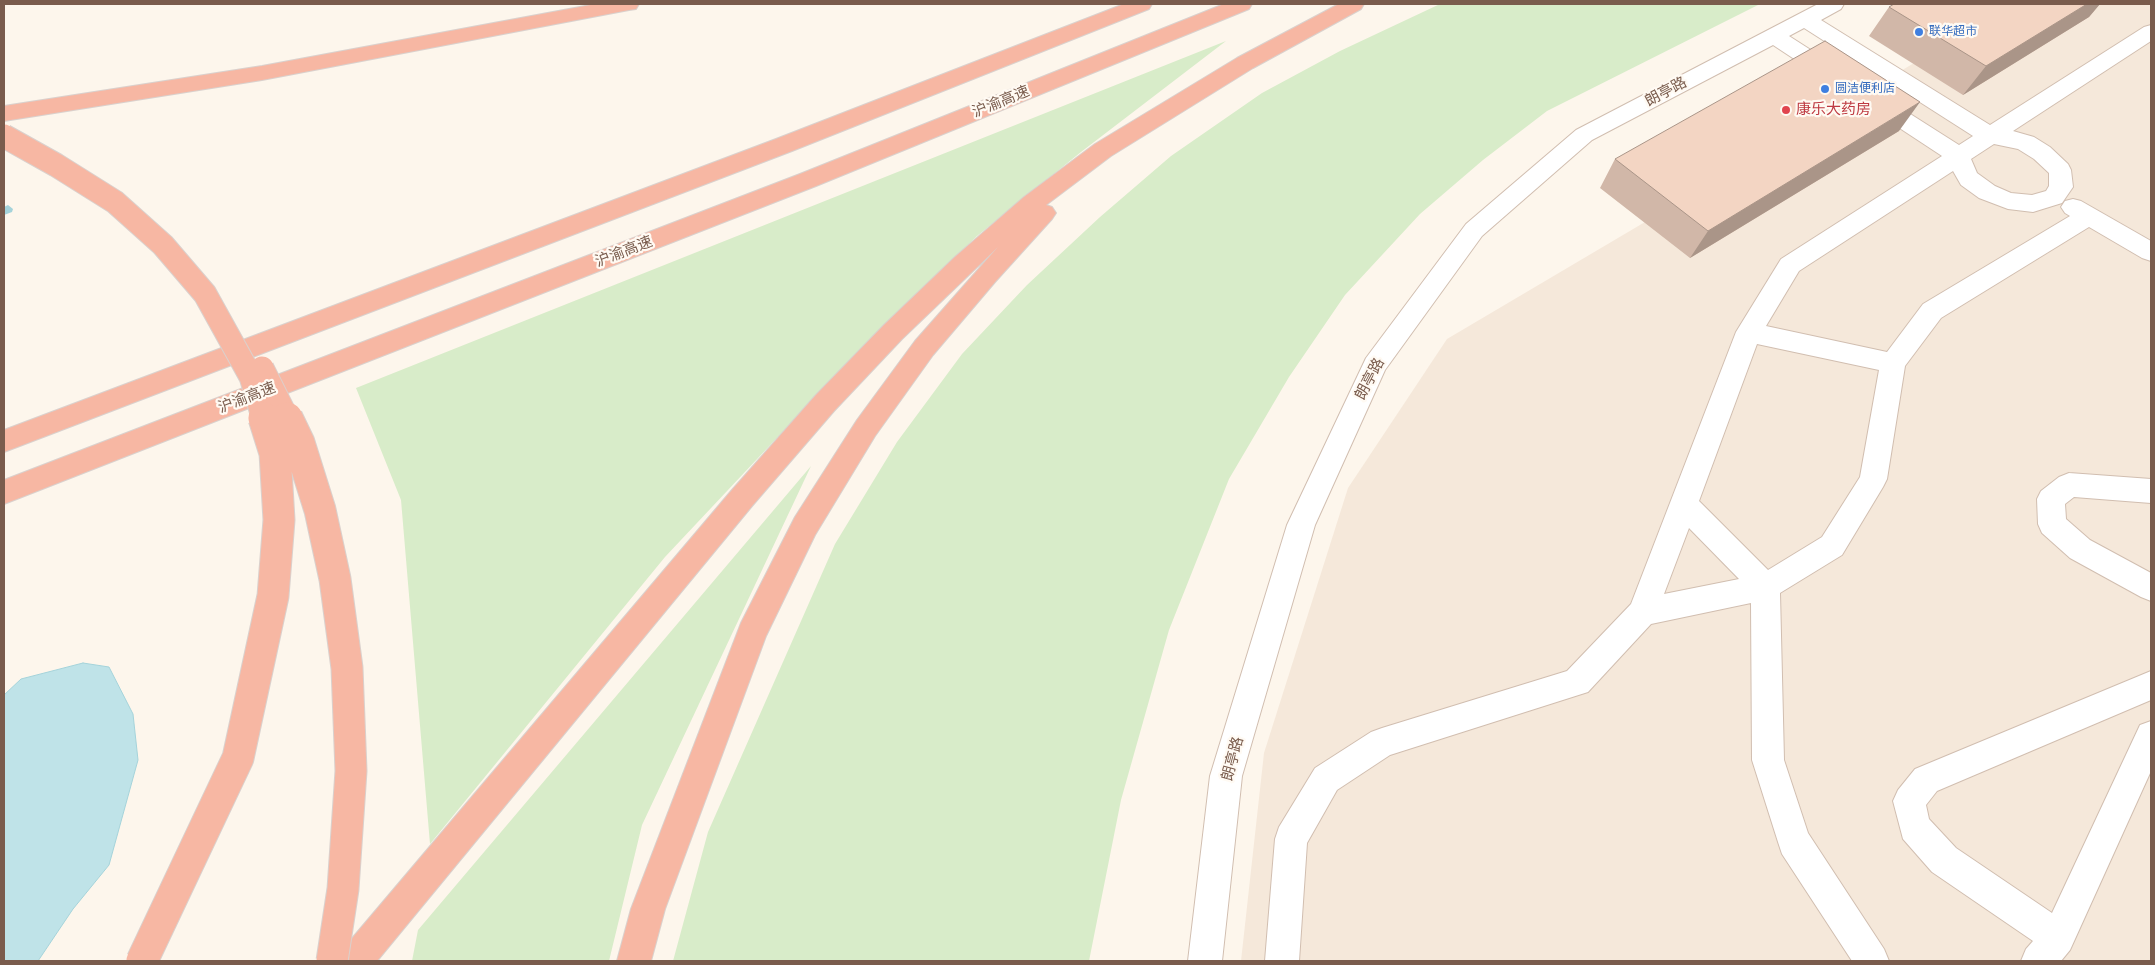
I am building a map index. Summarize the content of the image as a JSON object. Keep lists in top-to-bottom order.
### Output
{
  "streets": {
    "highway": ["沪渝高速"],
    "street": ["朗亭路"]
  },
  "places": ["联华超市", "圆洁便利店", "康乐大药房"]
}
